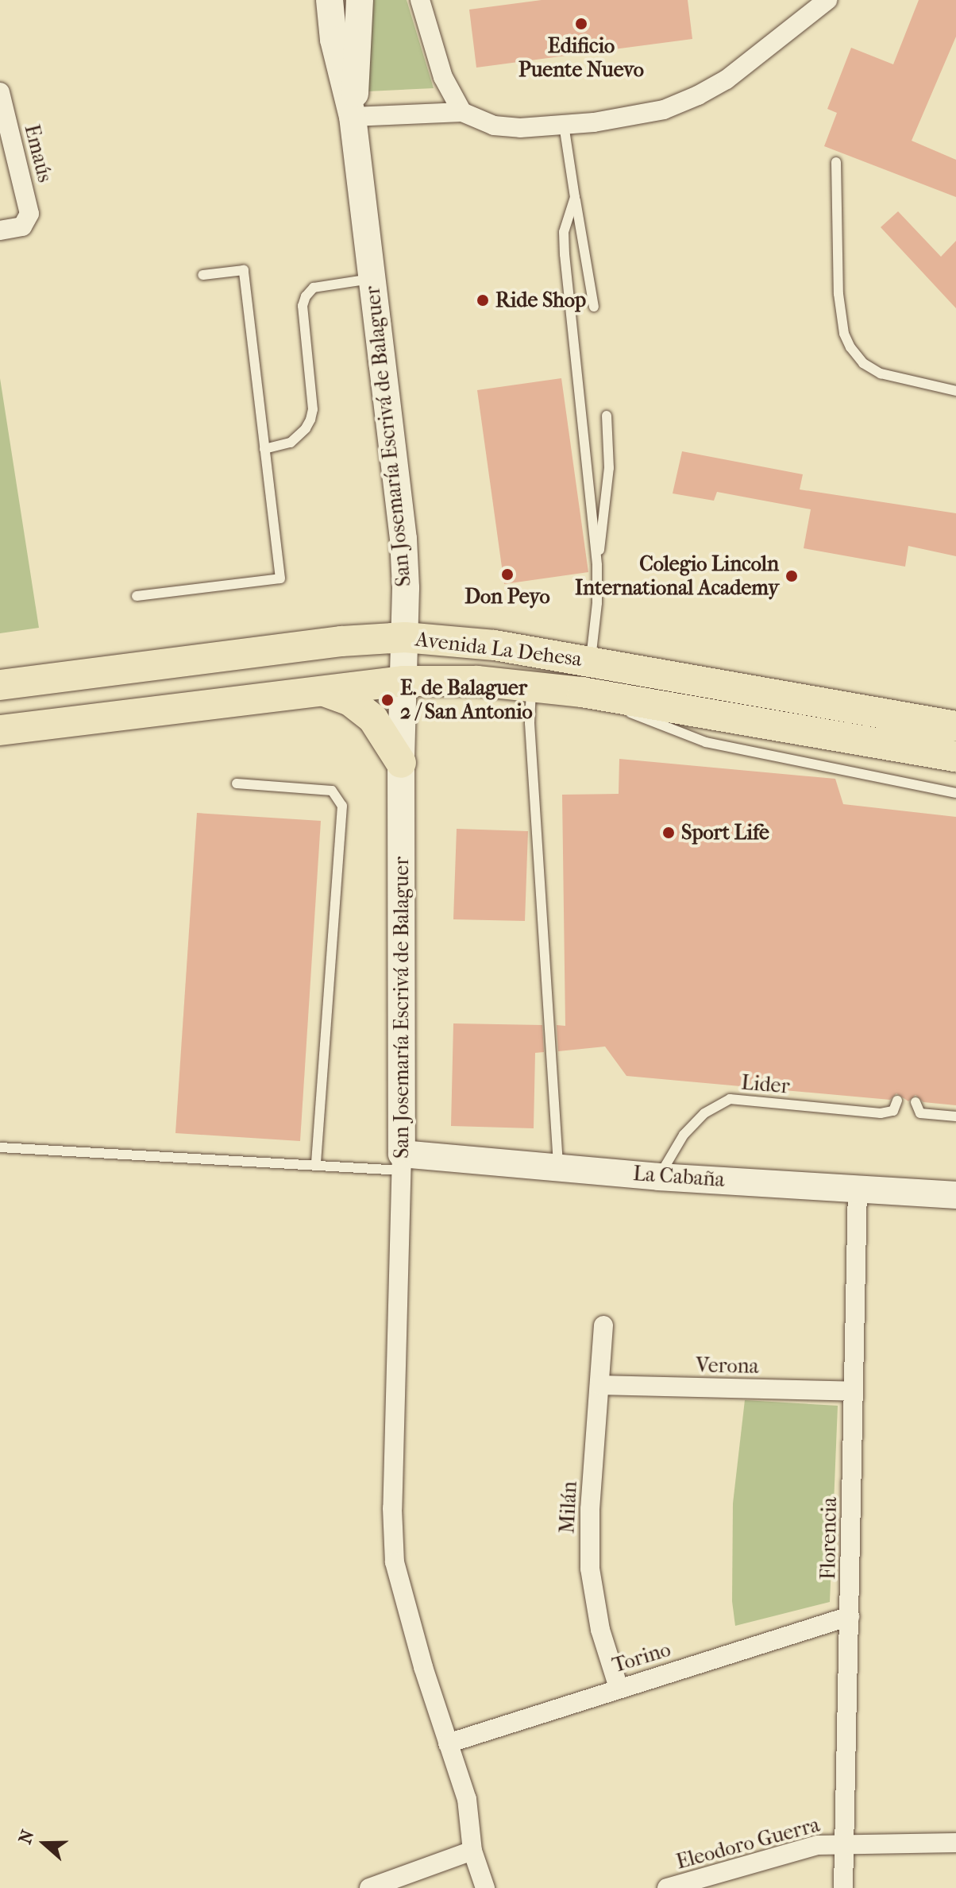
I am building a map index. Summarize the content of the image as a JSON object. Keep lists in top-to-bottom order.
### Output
{
  "streets": {
    "main road": ["Avenida La Dehesa"],
    "street": [
      "Emaús",
      "San Josemaría Escrivá de Balaguer",
      "La Cabaña",
      "Verona",
      "Milán",
      "Florencia",
      "Torino",
      "Eleodoro Guerra"
    ],
    "lane": ["Lider"]
  },
  "crossings": [
    ["San Josemaría Escrivá de Balaguer", "Avenida La Dehesa"],
    ["San Josemaría Escrivá de Balaguer", "La Cabaña"],
    ["San Josemaría Escrivá de Balaguer", "Torino"],
    ["Lider", "La Cabaña"],
    ["La Cabaña", "Florencia"],
    ["Verona", "Milán"],
    ["Verona", "Florencia"],
    ["Milán", "Torino"],
    ["Florencia", "Torino"],
    ["Florencia", "Eleodoro Guerra"]
  ],
  "places": [
    "Edificio Puente Nuevo",
    "Ride Shop",
    "Don Peyo",
    "Colegio Lincoln International Academy",
    "E. de Balaguer 2 / San Antonio",
    "Sport Life"
  ],
  "north": "left"
}
